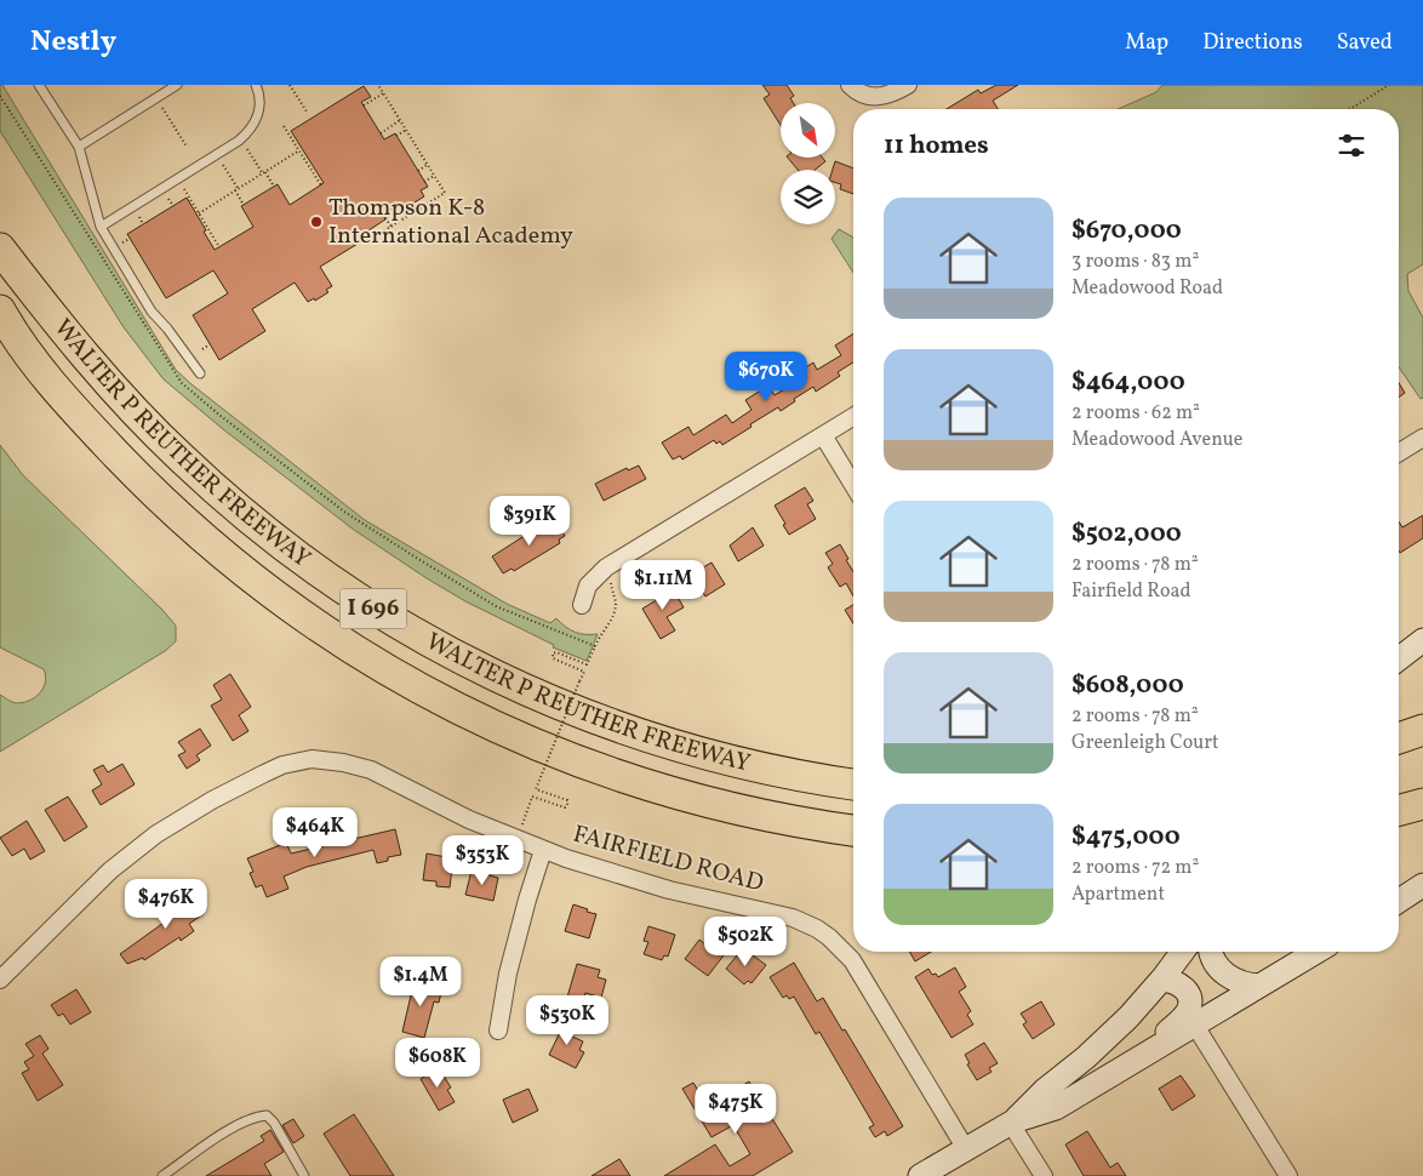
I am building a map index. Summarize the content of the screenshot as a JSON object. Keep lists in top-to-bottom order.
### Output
{
  "streets": {
    "highway": ["WALTER P REUTHER FREEWAY", "I 696"],
    "street": ["FAIRFIELD ROAD"]
  },
  "places": ["Thompson K-8 International Academy"],
  "north": "bottom right",
  "page": {
    "header": "Nestly",
    "nav": ["Map", "Directions", "Saved"],
    "heading": "11 homes",
    "list": [
      {
        "name": "$670,000",
        "note": "3 rooms · 83 m² · Meadowood Road"
      },
      {
        "name": "$464,000",
        "note": "2 rooms · 62 m² · Meadowood Avenue"
      },
      {
        "name": "$502,000",
        "note": "2 rooms · 78 m² · Fairfield Road"
      },
      {
        "name": "$608,000",
        "note": "2 rooms · 78 m² · Greenleigh Court"
      },
      {
        "name": "$475,000",
        "note": "2 rooms · 72 m² · Apartment"
      }
    ],
    "price": [
      "$670K",
      "$391K",
      "$1.11M",
      "$464K",
      "$353K",
      "$476K",
      "$502K",
      "$1.4M",
      "$530K",
      "$608K",
      "$475K"
    ]
  }
}
